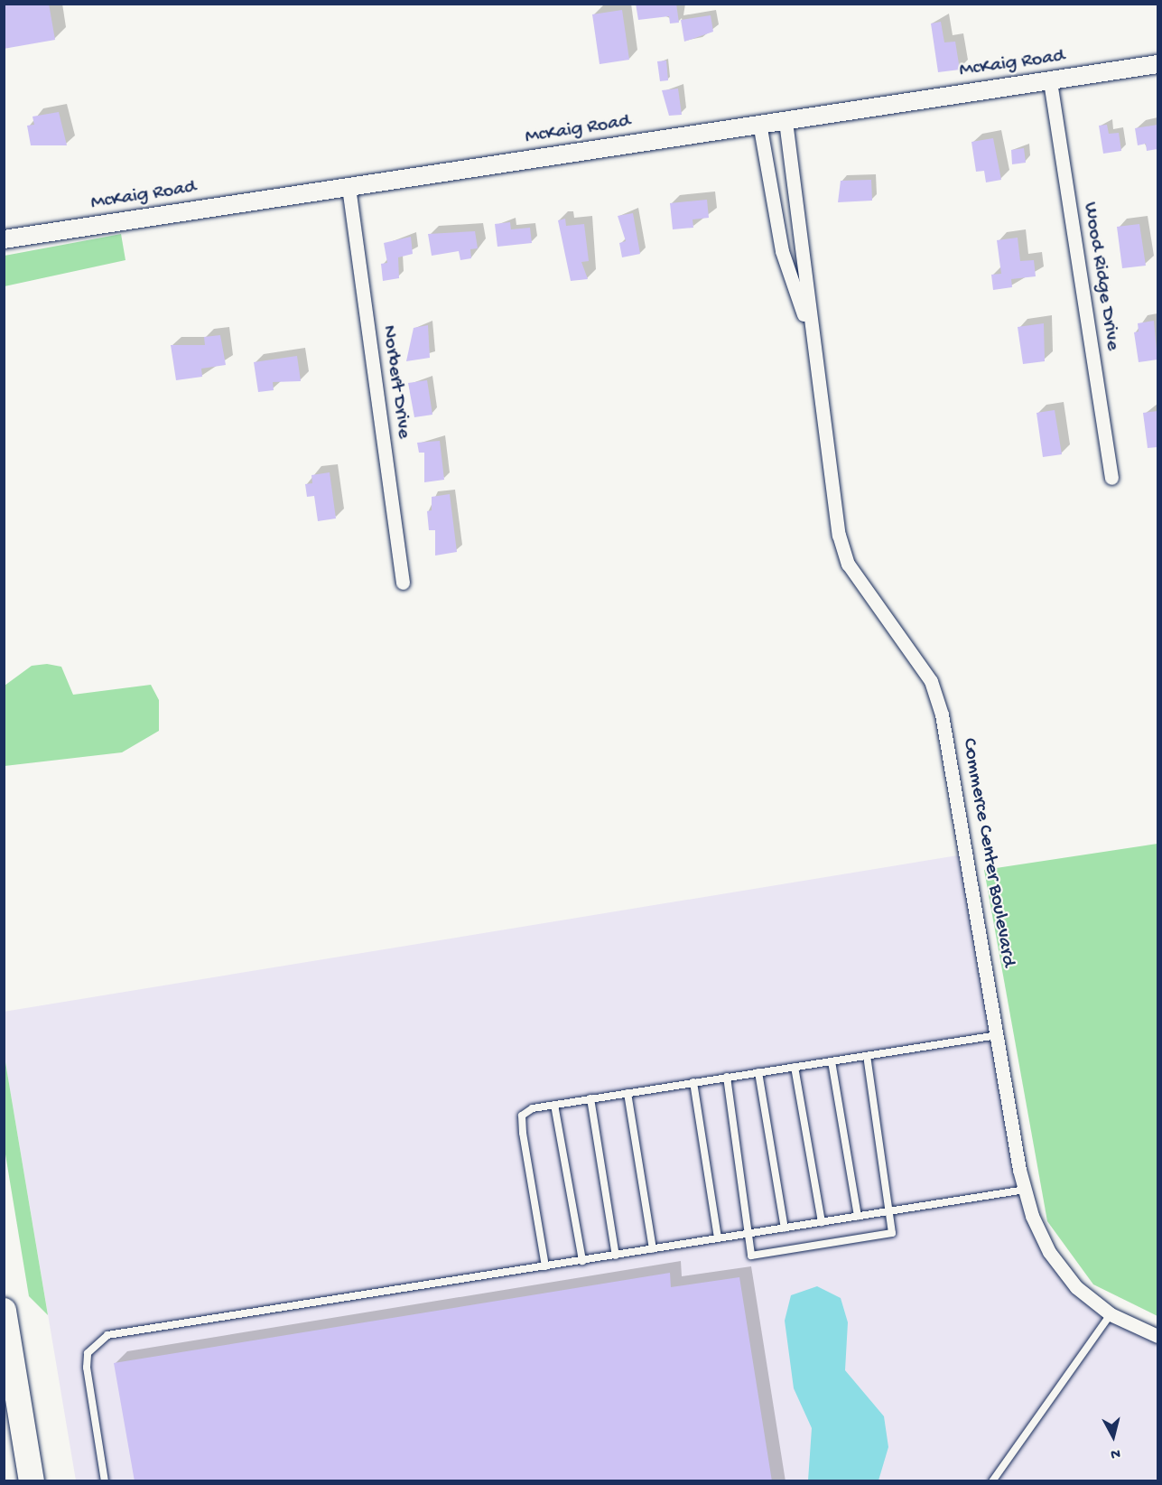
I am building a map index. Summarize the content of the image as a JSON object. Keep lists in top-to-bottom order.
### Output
{
  "streets": {
    "street": [
      "McKaig Road",
      "Wood Ridge Drive",
      "Norbert Drive",
      "Commerce Center Boulevard"
    ]
  },
  "crossings": [
    ["McKaig Road", "Wood Ridge Drive"],
    ["McKaig Road", "Norbert Drive"],
    ["McKaig Road", "Commerce Center Boulevard"]
  ],
  "north": "bottom"
}
